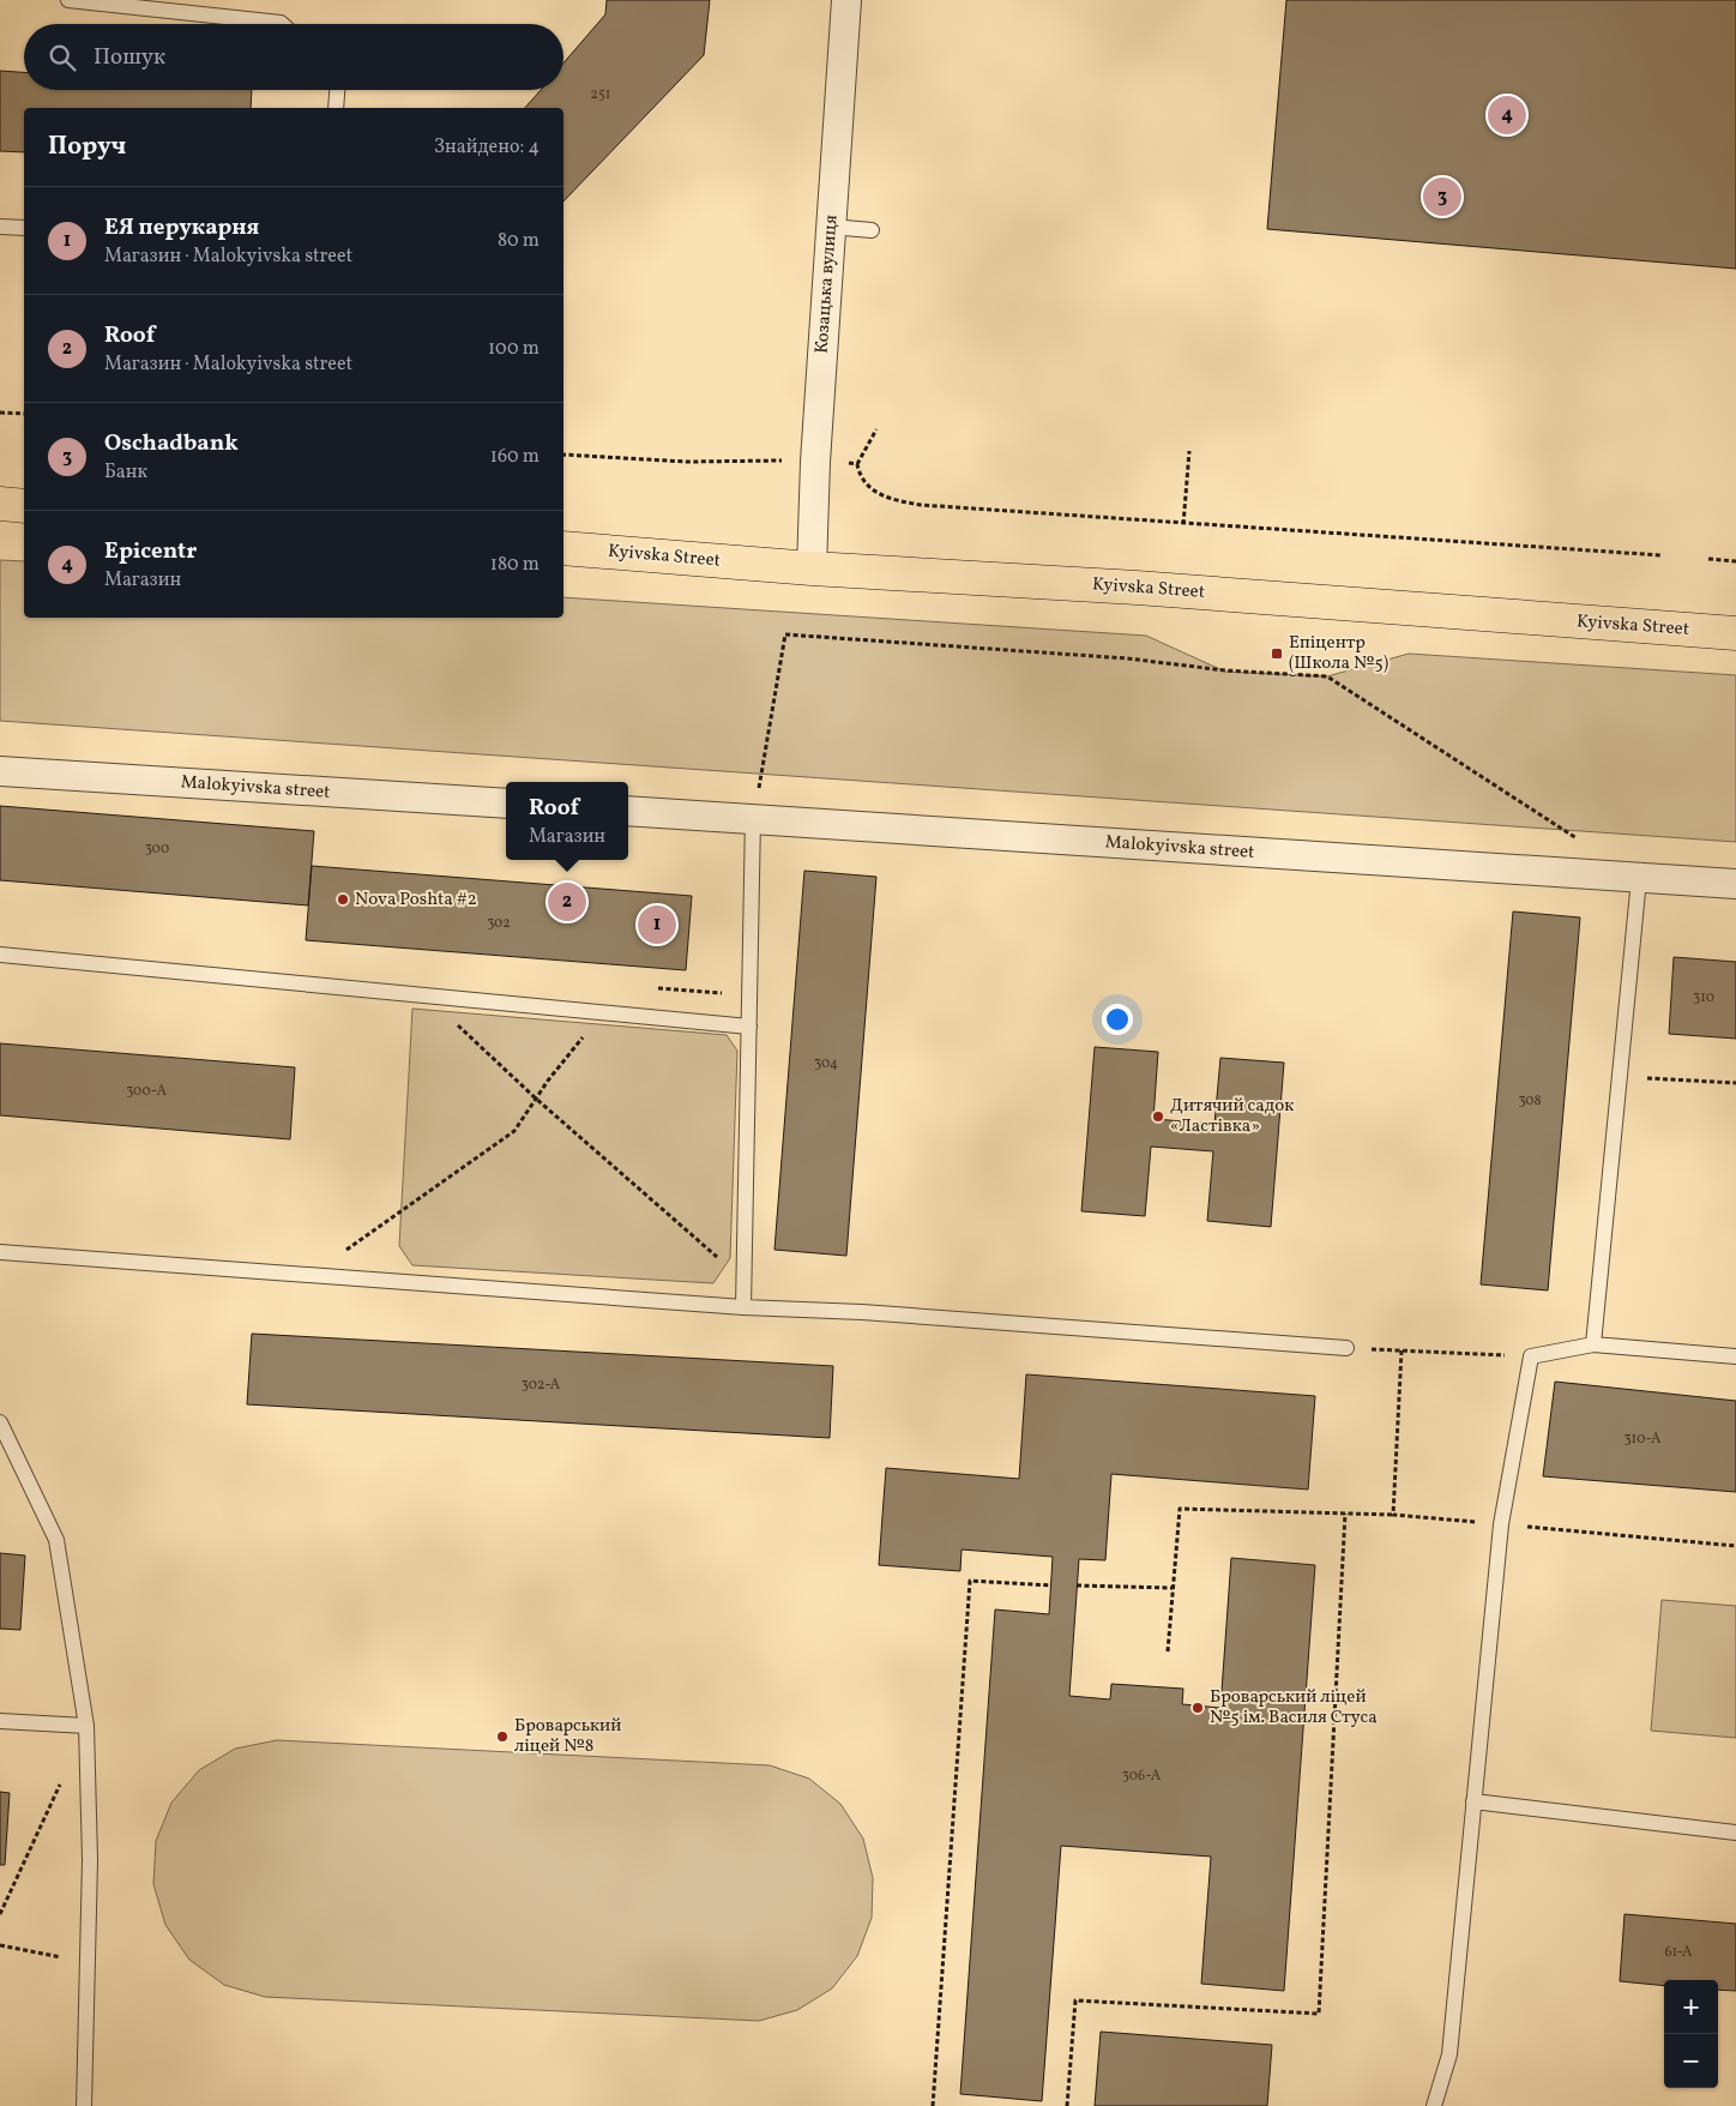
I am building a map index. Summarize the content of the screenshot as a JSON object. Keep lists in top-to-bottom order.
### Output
{
  "streets": {
    "main road": ["Kyivska Street"],
    "street": ["Козацька вулиця", "Malokyivska street"]
  },
  "crossings": [
    ["Козацька вулиця", "Kyivska Street"]
  ],
  "places": {
    "transit": ["Епіцентр (Школа №5)"],
    "other": [
      "Nova Poshta #2",
      "Дитячий садок «Ластівка»",
      "Броварський ліцей №5 ім. Василя Стуса",
      "Броварський ліцей №8"
    ]
  },
  "house_numbers": [
    "251",
    "300",
    "302",
    "310",
    "304",
    "300-А",
    "308",
    "302-А",
    "310-А",
    "306-А",
    "61-А"
  ],
  "page": {
    "search": "Пошук",
    "pins": [
      "4",
      "3",
      "2",
      "1"
    ],
    "heading": ["Поруч", "Знайдено: 4"],
    "list": [
      {
        "mark": "1",
        "name": "ЕЯ перукарня",
        "note": "Магазин · Malokyivska street",
        "value": "80 m"
      },
      {
        "mark": "2",
        "name": "Roof",
        "note": "Магазин · Malokyivska street",
        "value": "100 m"
      },
      {
        "mark": "3",
        "name": "Oschadbank",
        "note": "Банк",
        "value": "160 m"
      },
      {
        "mark": "4",
        "name": "Epicentr",
        "note": "Магазин",
        "value": "180 m"
      }
    ],
    "popup": ["Roof", "Магазин"],
    "map_buttons": ["+", "−"]
  }
}
